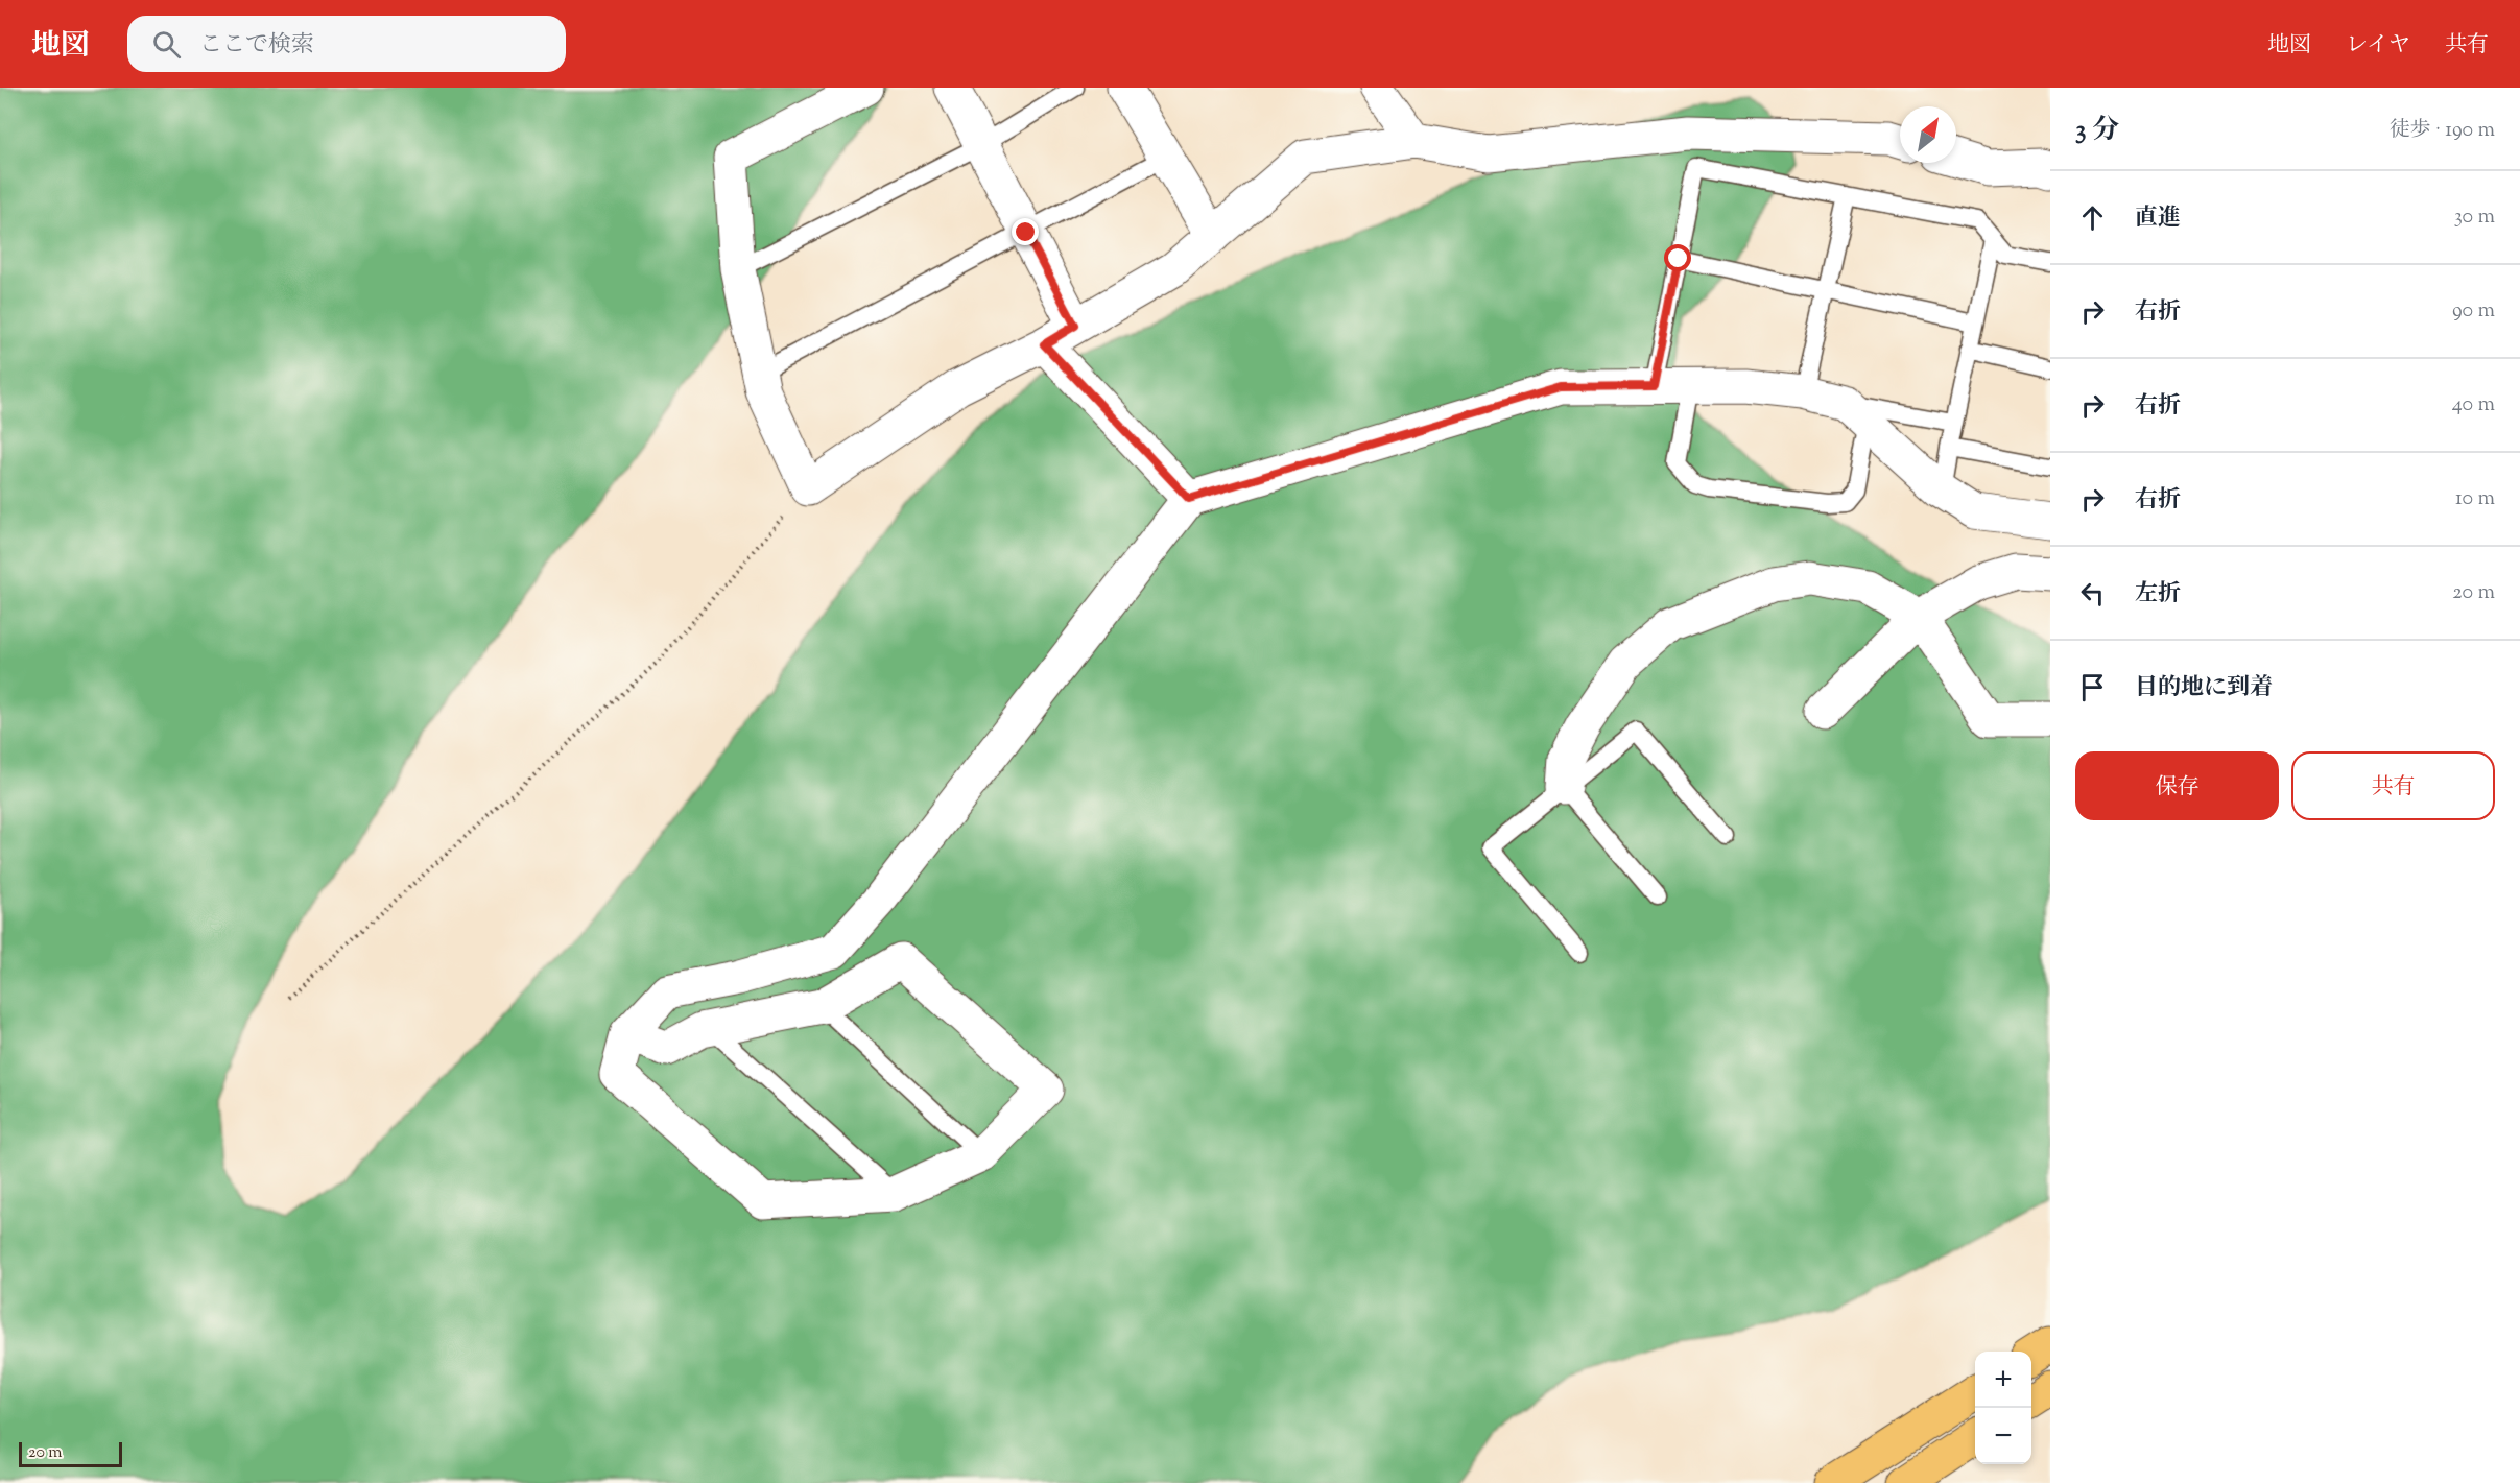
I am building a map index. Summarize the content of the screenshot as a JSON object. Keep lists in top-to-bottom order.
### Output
{
  "scale_bar": "20 m",
  "north": "top right",
  "page": {
    "header": "地図",
    "search": "ここで検索",
    "nav": ["地図", "レイヤ", "共有"],
    "heading": ["3 分", "徒歩 · 190 m"],
    "list": [
      ["直進", "30 m"],
      ["右折", "90 m"],
      ["右折", "40 m"],
      ["右折", "10 m"],
      ["左折", "20 m"],
      "目的地に到着"
    ],
    "buttons": ["保存", "共有"],
    "map_buttons": ["+", "−"],
    "scale": "20 m"
  }
}
